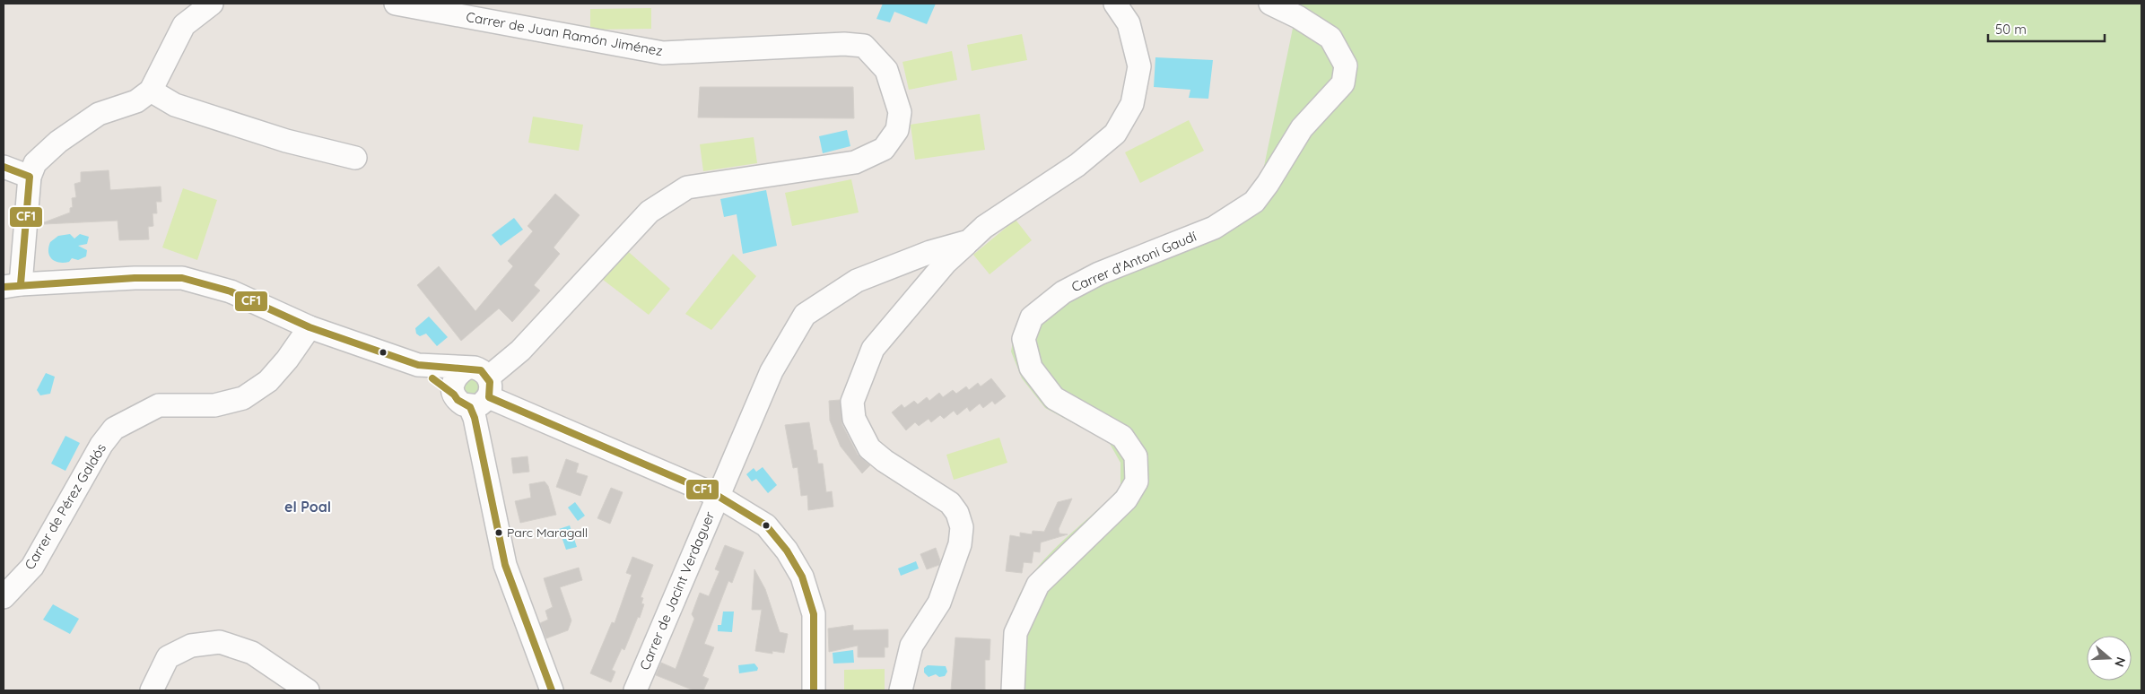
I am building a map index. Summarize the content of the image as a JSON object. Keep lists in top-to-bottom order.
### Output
{
  "streets": {
    "street": [
      "Carrer de Juan Ramón Jiménez",
      "Carrer d'Antoni Gaudí",
      "Carrer de Pérez Galdós",
      "Carrer de Jacint Verdaguer"
    ]
  },
  "districts": ["el Poal"],
  "places": ["Parc Maragall"],
  "lines": ["transit line CF1"],
  "scale_bar": "50 m",
  "north": "right"
}
